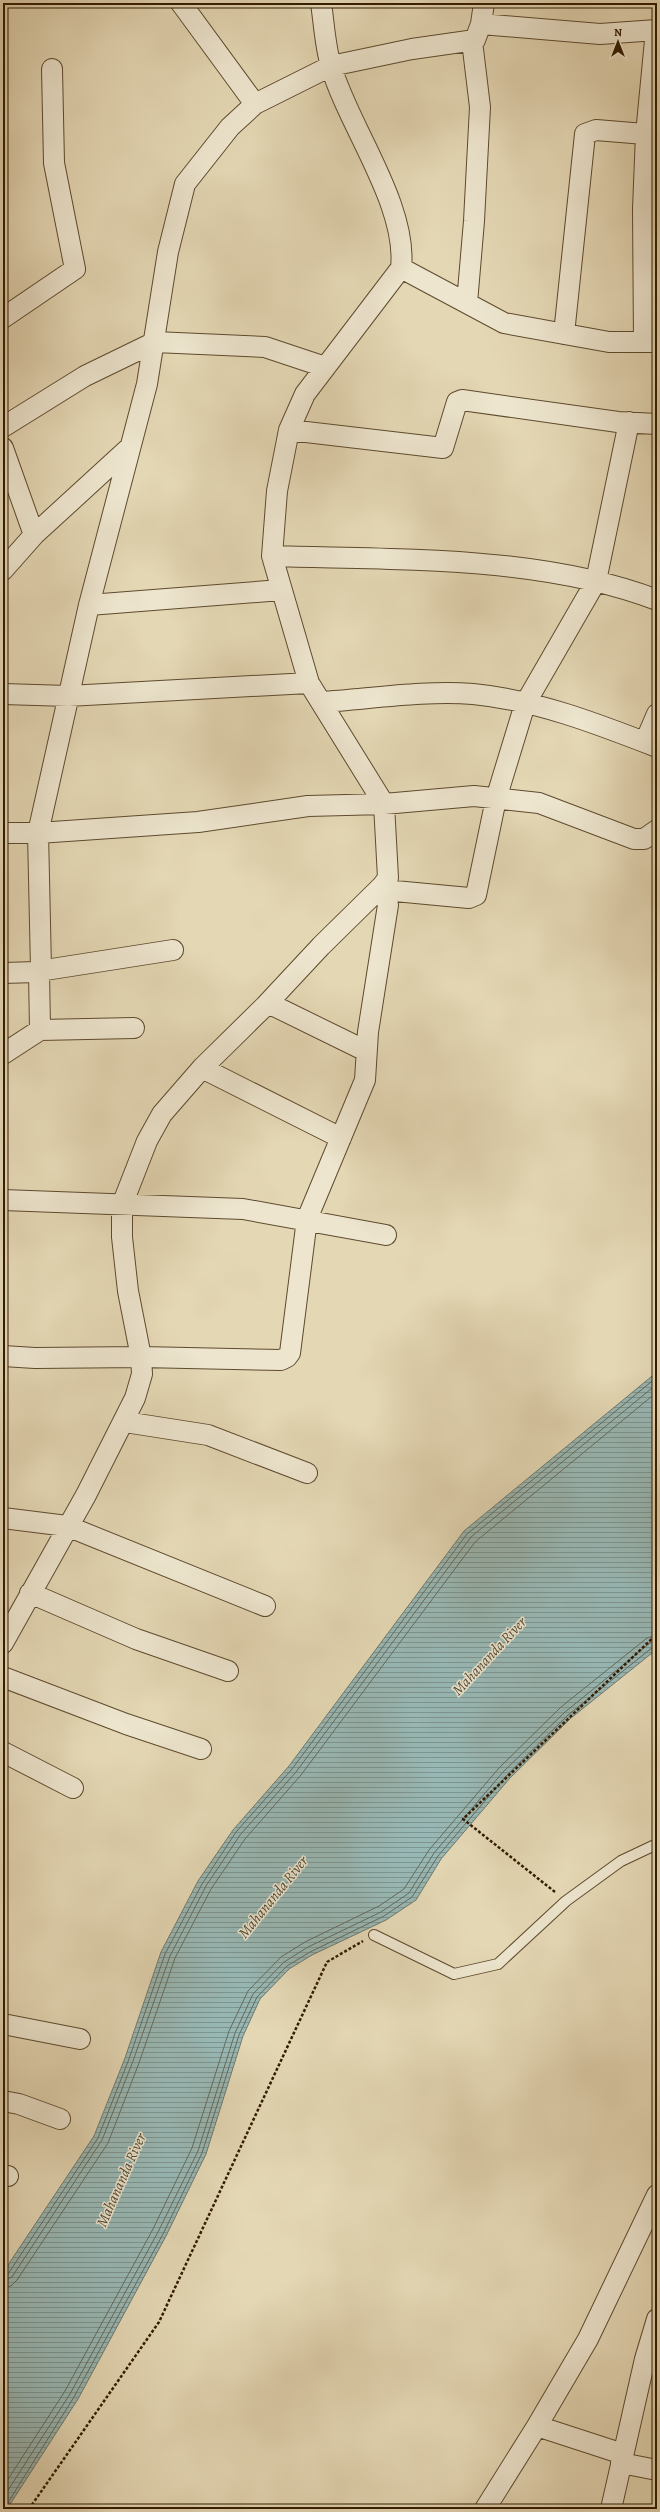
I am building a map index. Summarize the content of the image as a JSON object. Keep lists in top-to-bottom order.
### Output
{
  "water": ["Mahananda River"],
  "north": "top"
}
